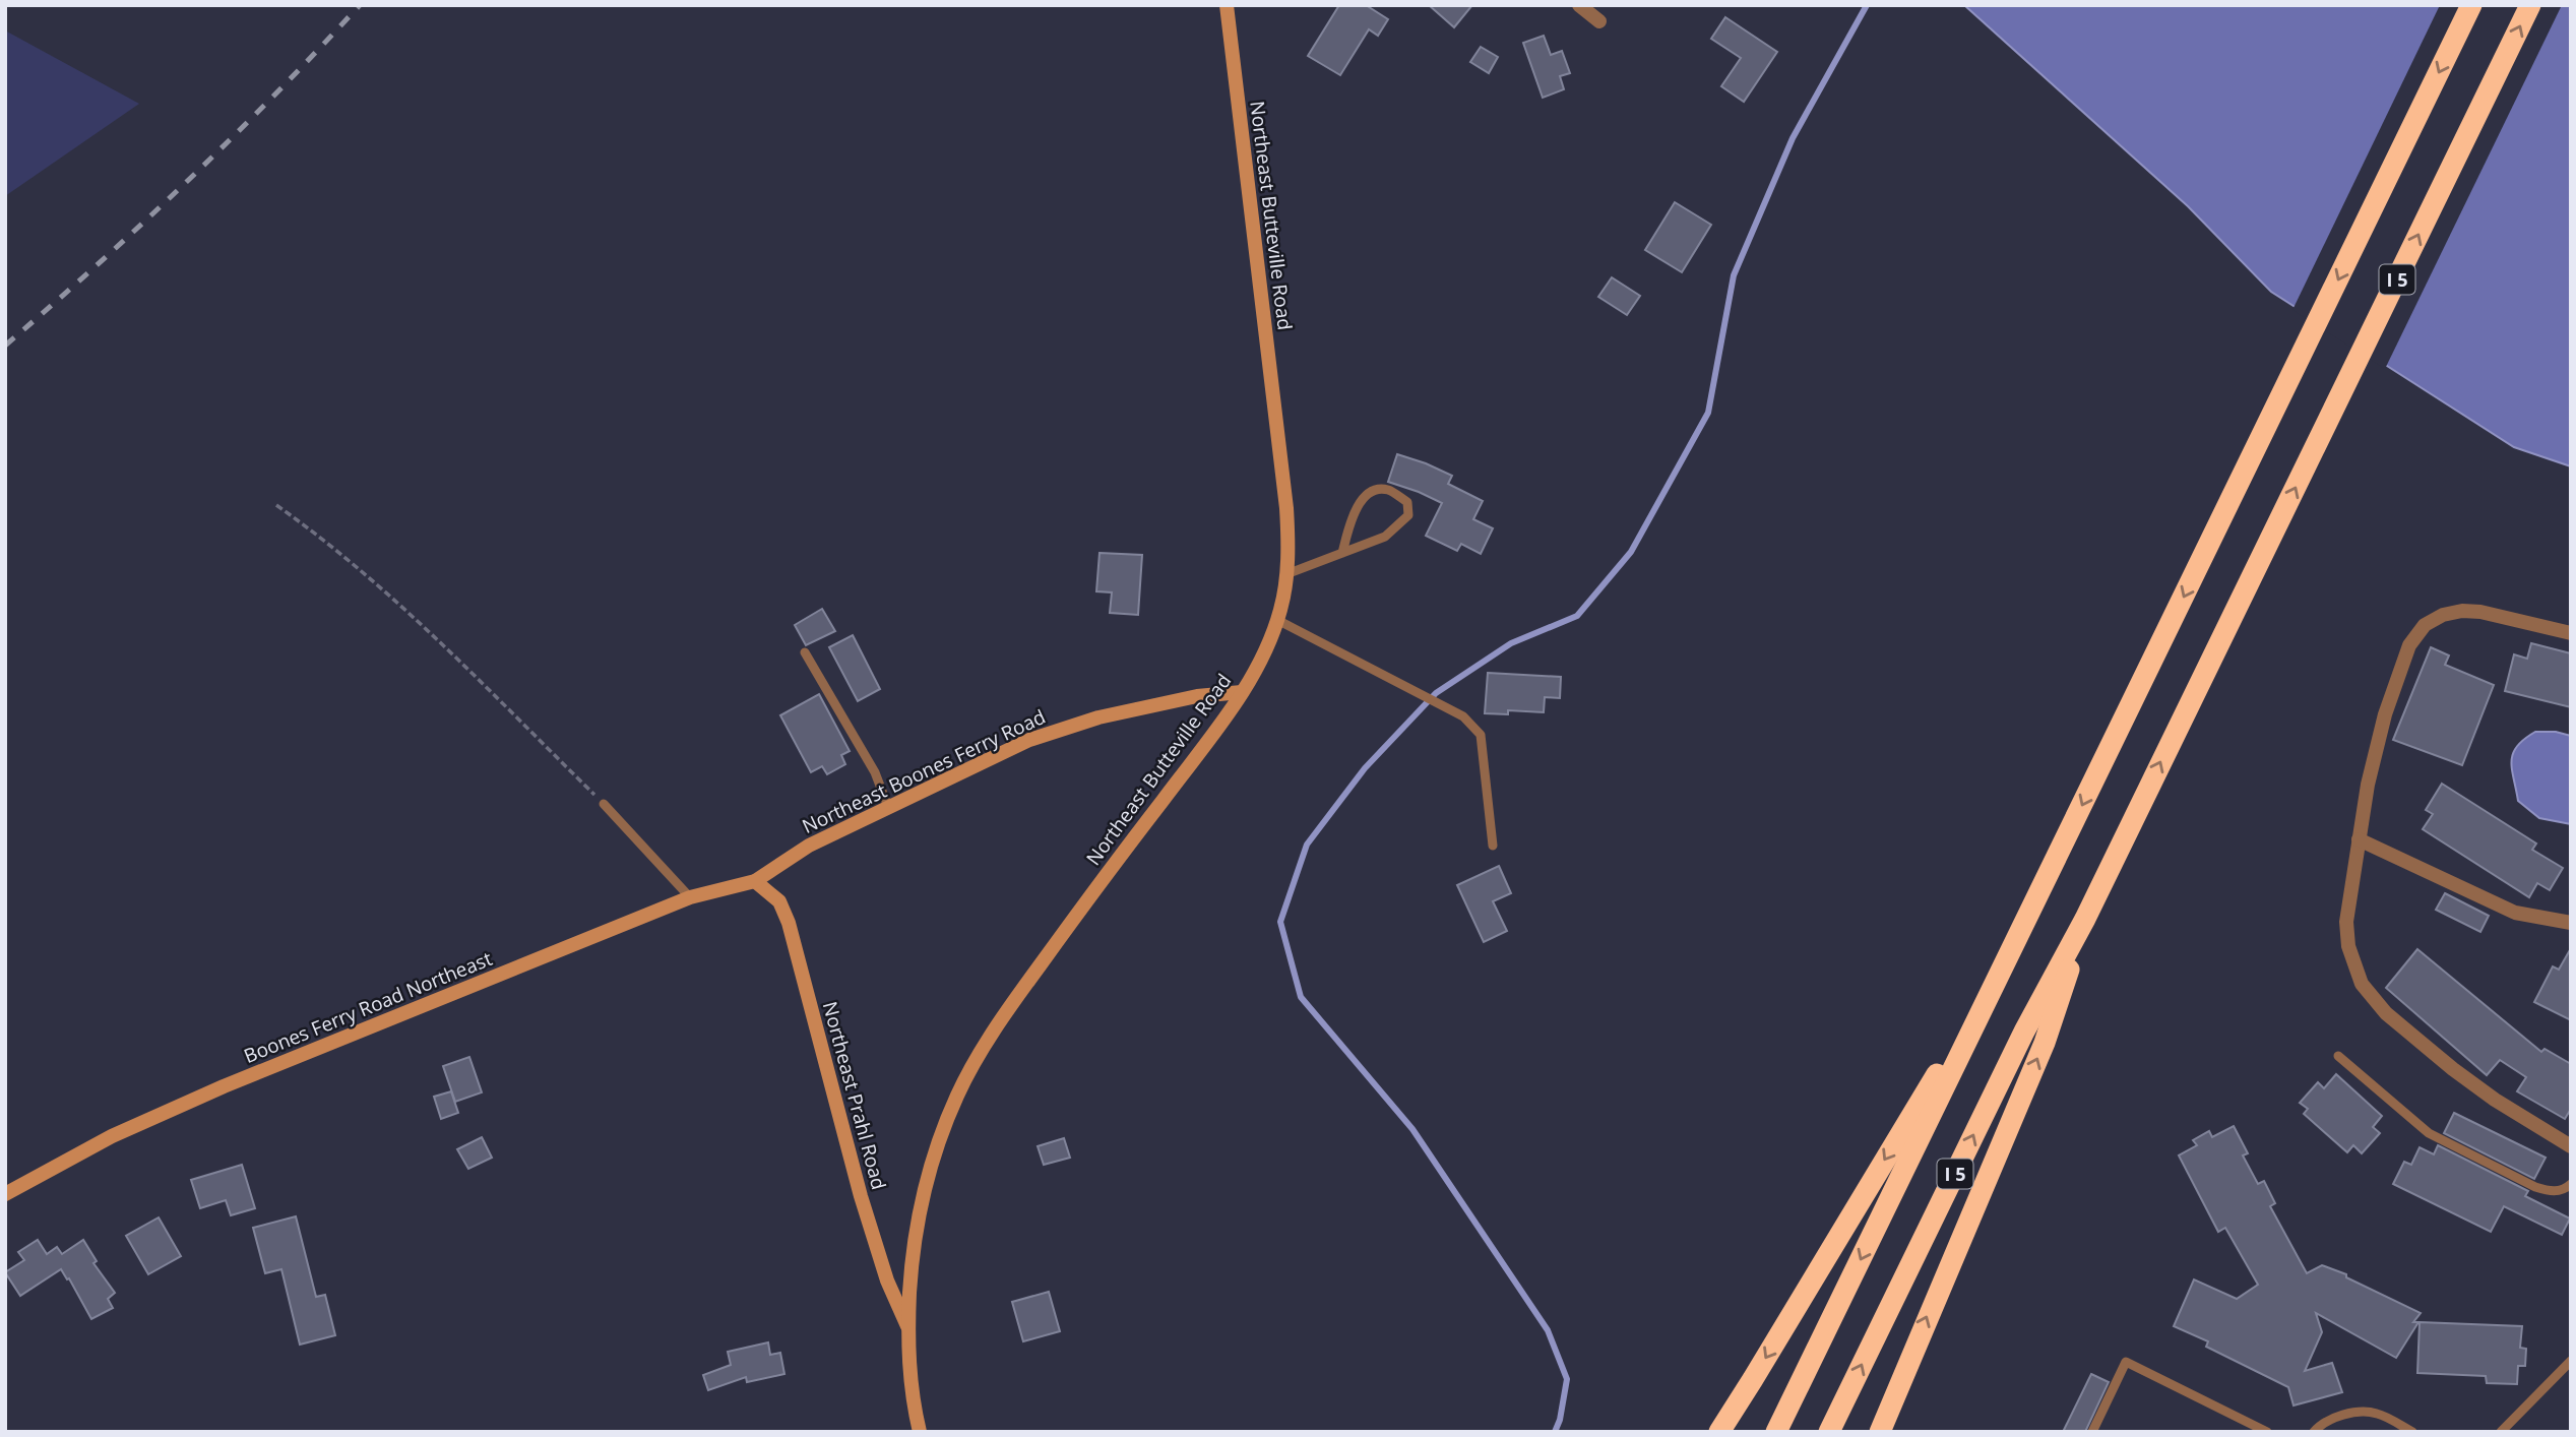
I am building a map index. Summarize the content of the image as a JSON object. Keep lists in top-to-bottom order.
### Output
{
  "streets": {
    "highway": ["I 5"],
    "street": [
      "Northeast Butteville Road",
      "Northeast Boones Ferry Road",
      "Boones Ferry Road Northeast",
      "Northeast Prahl Road"
    ]
  },
  "crossings": [
    ["Northeast Butteville Road", "Northeast Boones Ferry Road"],
    ["Northeast Butteville Road", "Northeast Prahl Road"],
    ["Northeast Boones Ferry Road", "Boones Ferry Road Northeast"],
    ["Northeast Boones Ferry Road", "Northeast Prahl Road"],
    ["Boones Ferry Road Northeast", "Northeast Prahl Road"]
  ]
}
